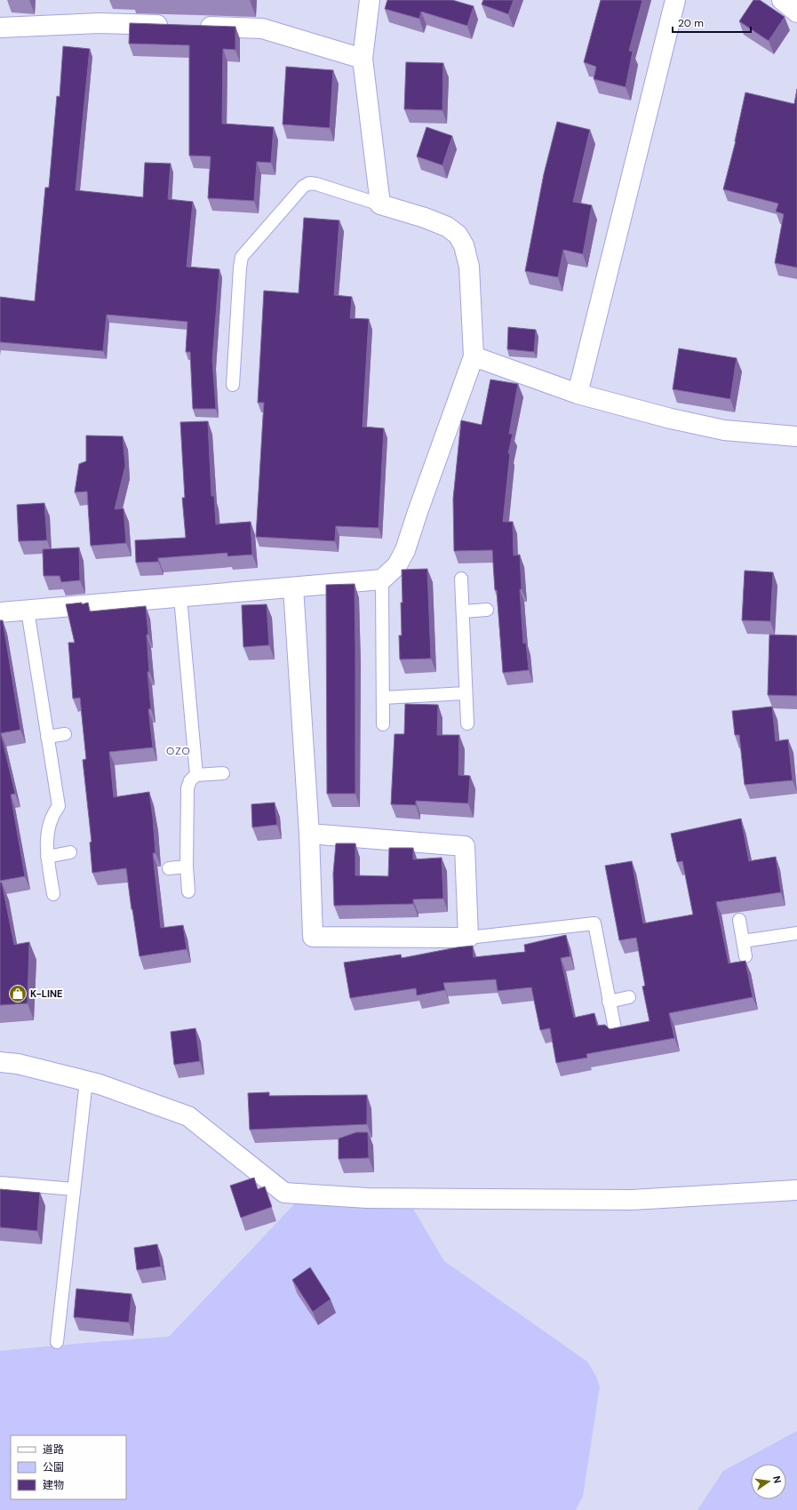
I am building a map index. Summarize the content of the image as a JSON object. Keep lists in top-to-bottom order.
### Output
{
  "districts": ["OZO"],
  "places": {
    "shop": ["K-LINE"]
  },
  "legend": ["道路", "公園", "建物"],
  "scale_bar": "20 m",
  "north": "right"
}
